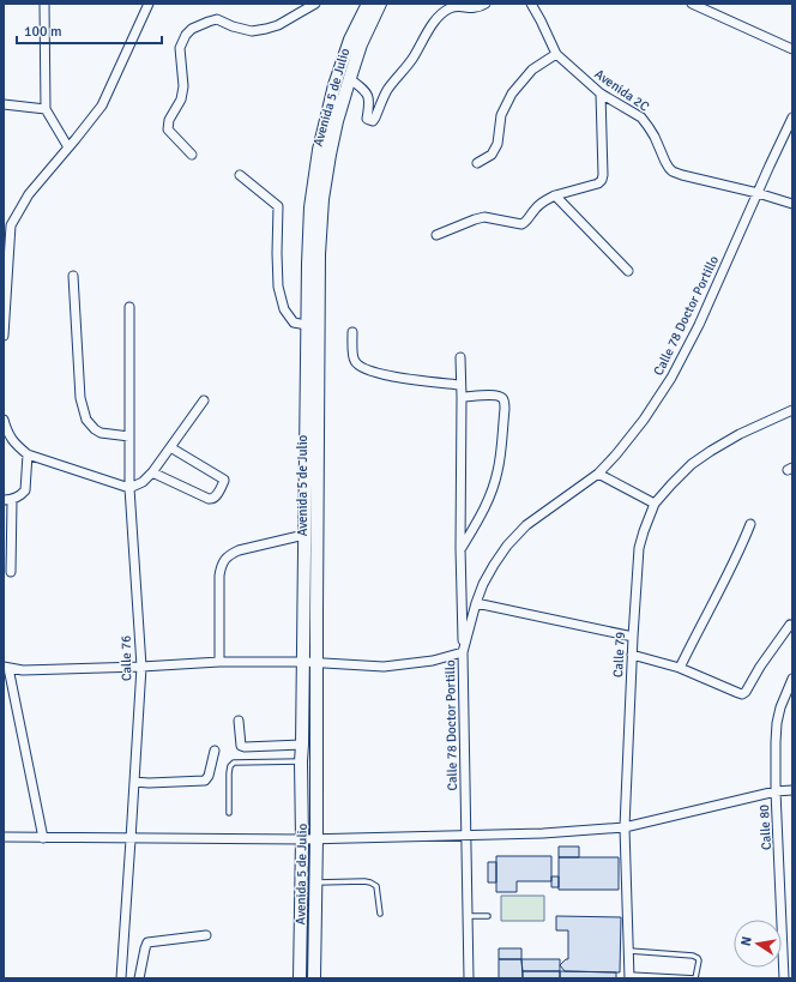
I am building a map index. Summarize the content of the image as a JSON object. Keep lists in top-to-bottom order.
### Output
{
  "streets": {
    "main road": ["Avenida 5 de Julio"],
    "street": [
      "Avenida 2C",
      "Calle 78 Doctor Portillo",
      "Calle 79",
      "Calle 76",
      "Calle 80"
    ]
  },
  "crossings": [
    ["Avenida 2C", "Calle 78 Doctor Portillo"]
  ],
  "scale_bar": "100 m",
  "north": "left"
}
